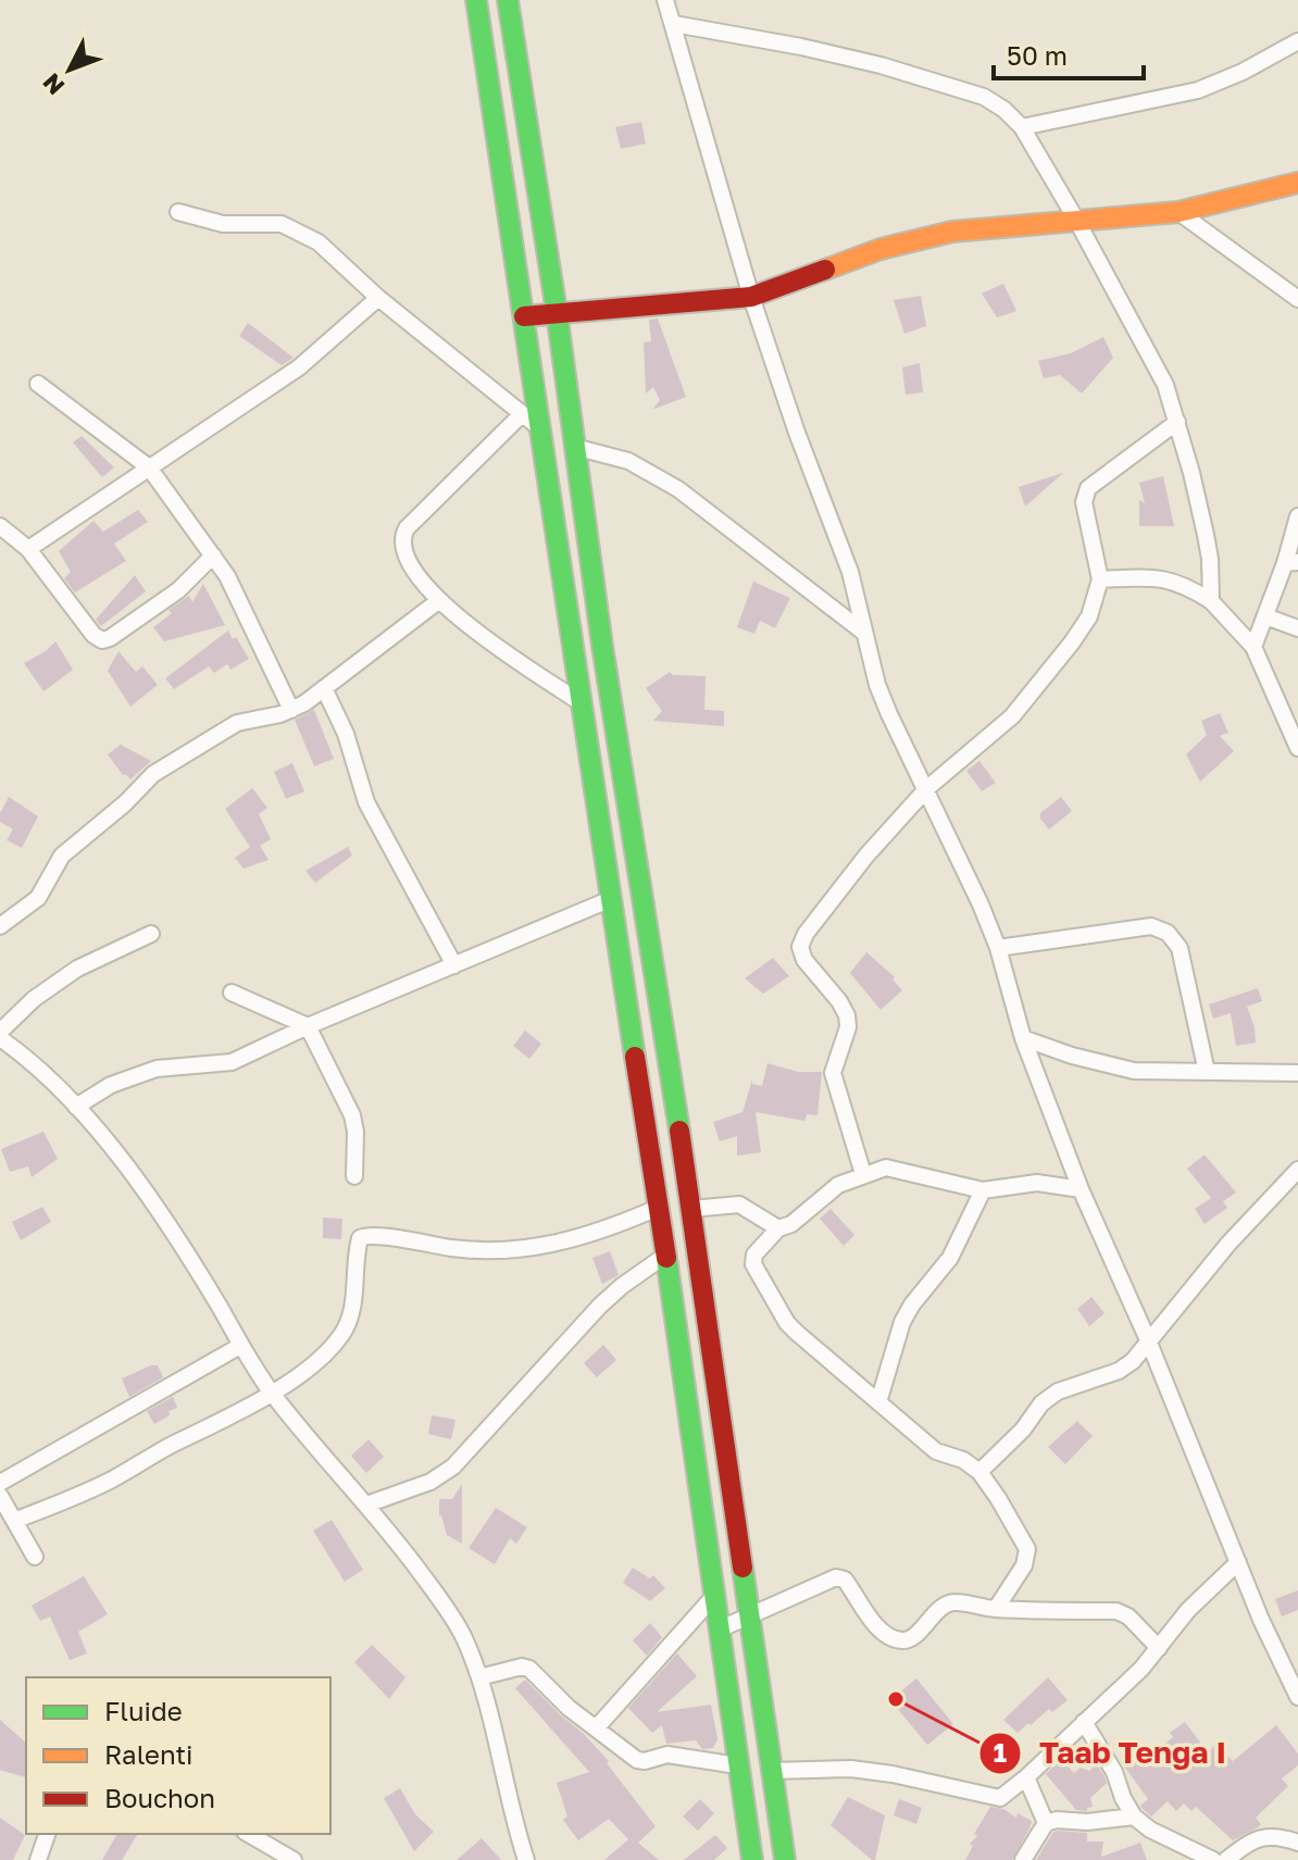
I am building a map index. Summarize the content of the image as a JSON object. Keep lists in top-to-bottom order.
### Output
{
  "places": ["Taab Tenga I"],
  "legend": ["Fluide", "Ralenti", "Bouchon"],
  "scale_bar": "50 m",
  "north": "bottom left"
}
